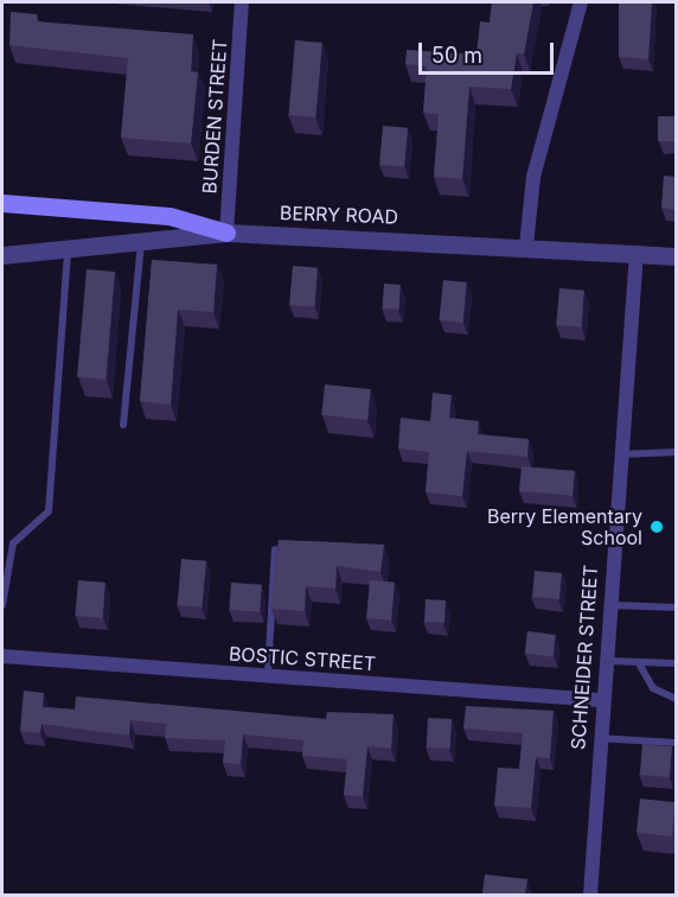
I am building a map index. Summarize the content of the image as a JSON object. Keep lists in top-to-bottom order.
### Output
{
  "streets": {
    "street": [
      "BURDEN STREET",
      "BERRY ROAD",
      "SCHNEIDER STREET",
      "BOSTIC STREET"
    ]
  },
  "crossings": [
    ["BURDEN STREET", "BERRY ROAD"],
    ["BERRY ROAD", "SCHNEIDER STREET"],
    ["SCHNEIDER STREET", "BOSTIC STREET"]
  ],
  "places": ["Berry Elementary School"],
  "scale_bar": "50 m"
}
